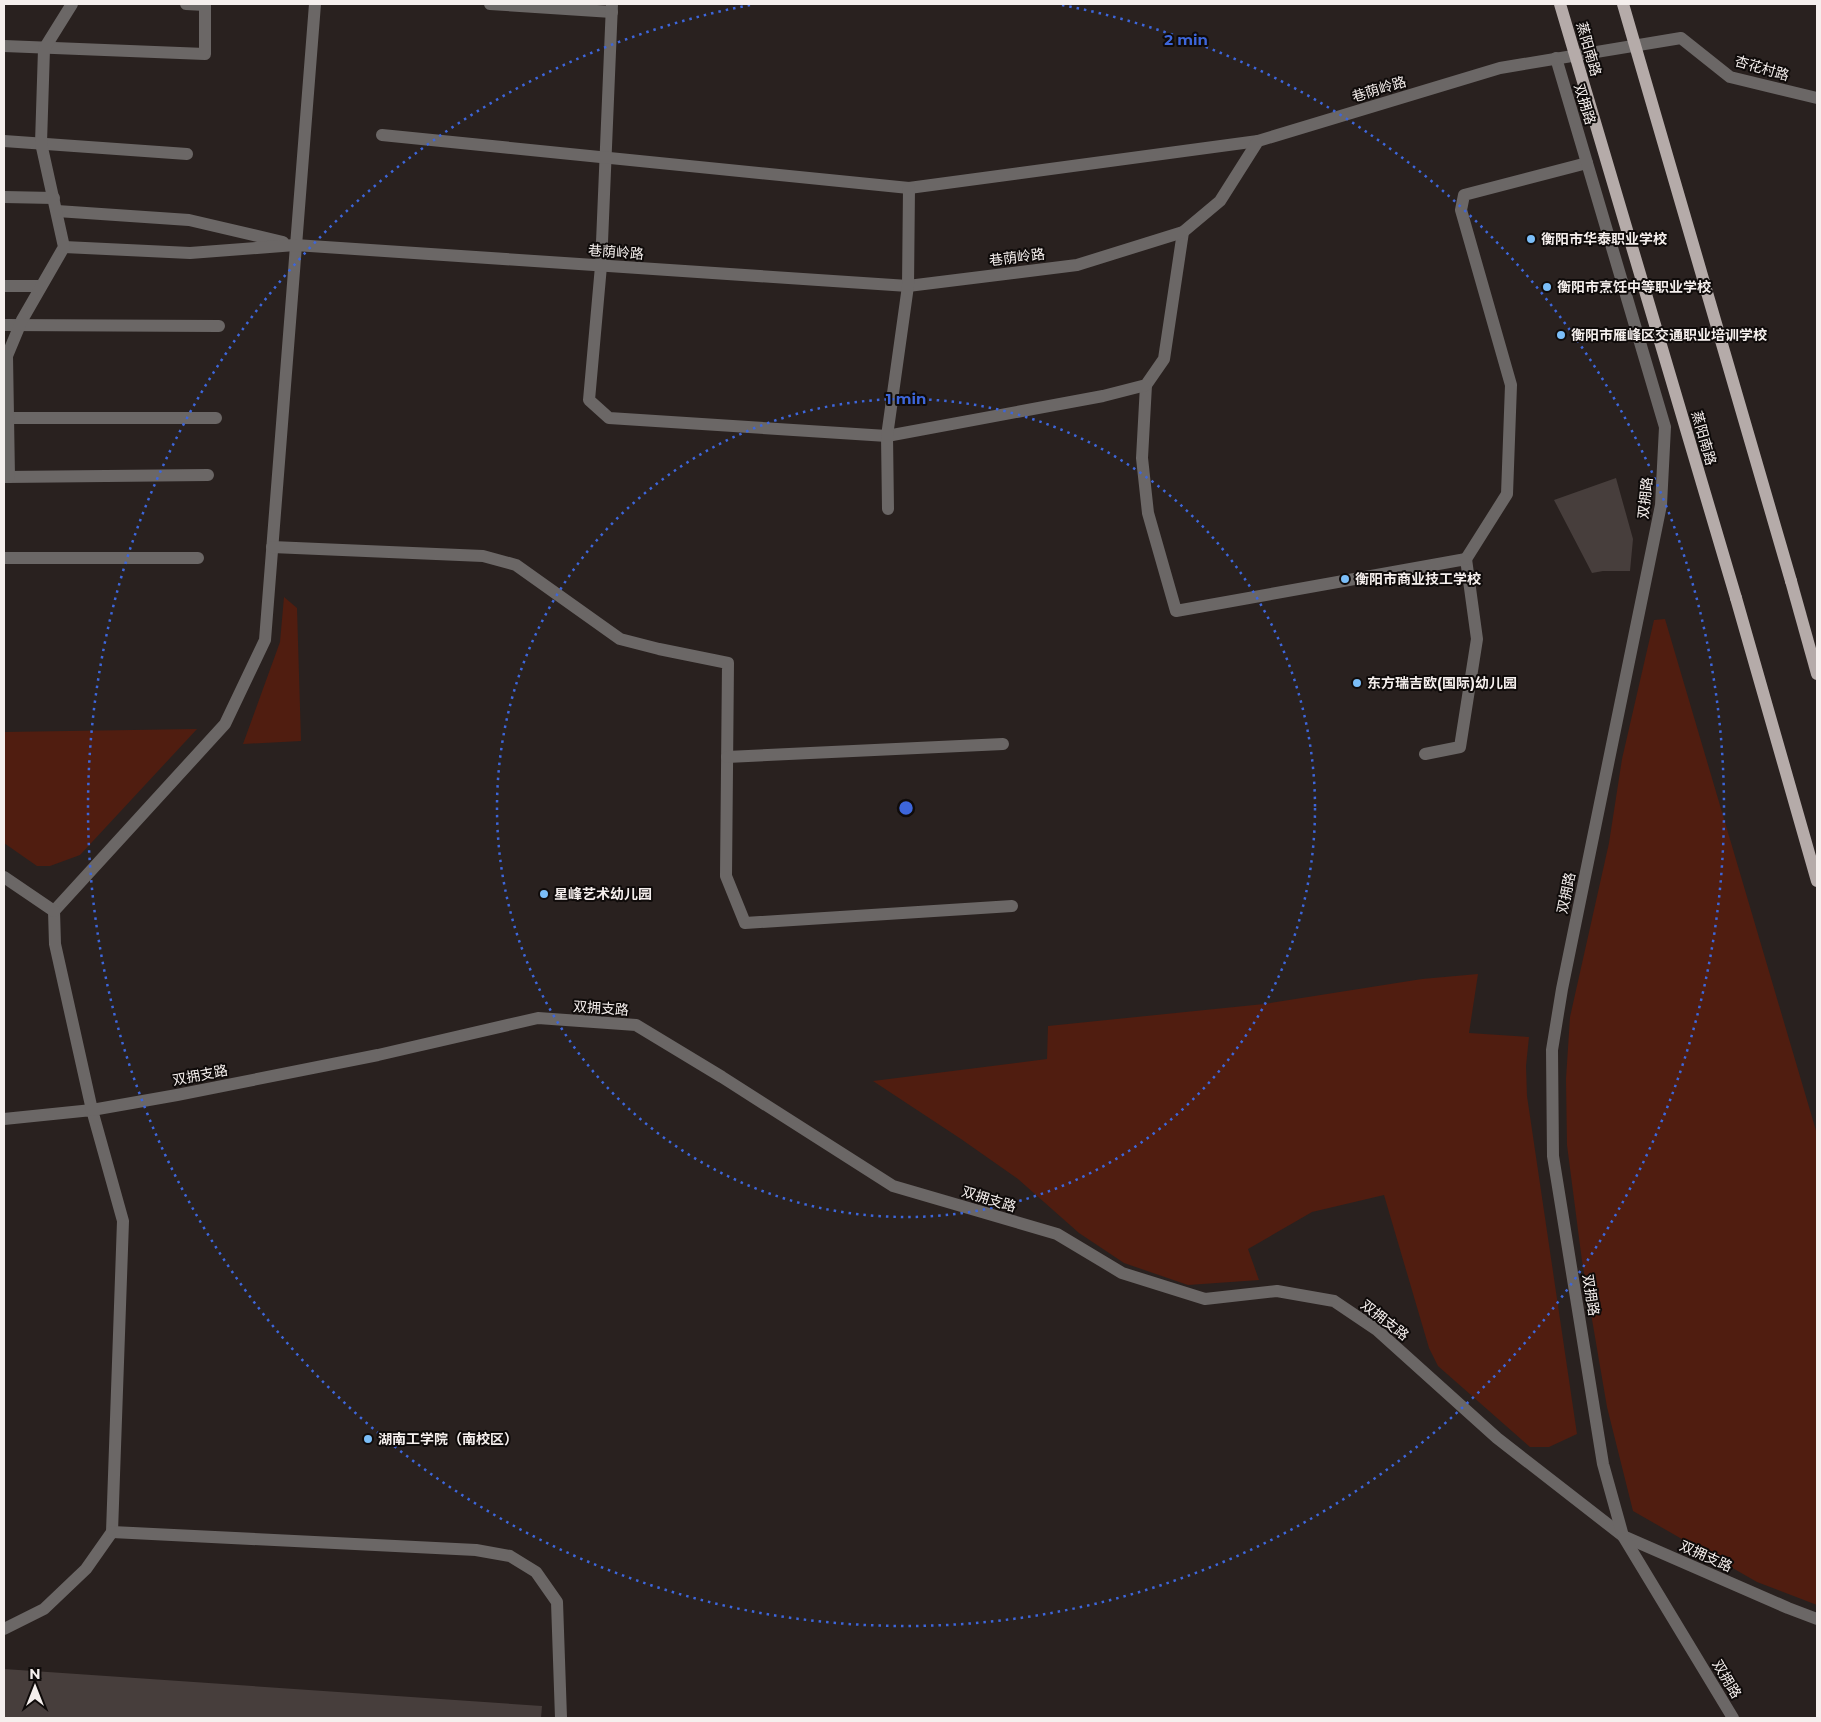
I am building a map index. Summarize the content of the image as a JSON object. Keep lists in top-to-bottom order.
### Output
{
  "streets": {
    "main road": ["蒸阳南路"],
    "street": [
      "杏花村路",
      "巷荫岭路",
      "双拥路",
      "双拥支路"
    ]
  },
  "crossings": [
    ["杏花村路", "巷荫岭路"],
    ["巷荫岭路", "双拥路"],
    ["双拥路", "双拥支路"]
  ],
  "places": [
    "衡阳市华泰职业学校",
    "衡阳市烹饪中等职业学校",
    "衡阳市雁峰区交通职业培训学校",
    "衡阳市商业技工学校",
    "东方瑞吉欧(国际)幼儿园",
    "星峰艺术幼儿园",
    "湖南工学院（南校区）"
  ],
  "north": "top",
  "rings": ["2 min", "1 min"]
}
